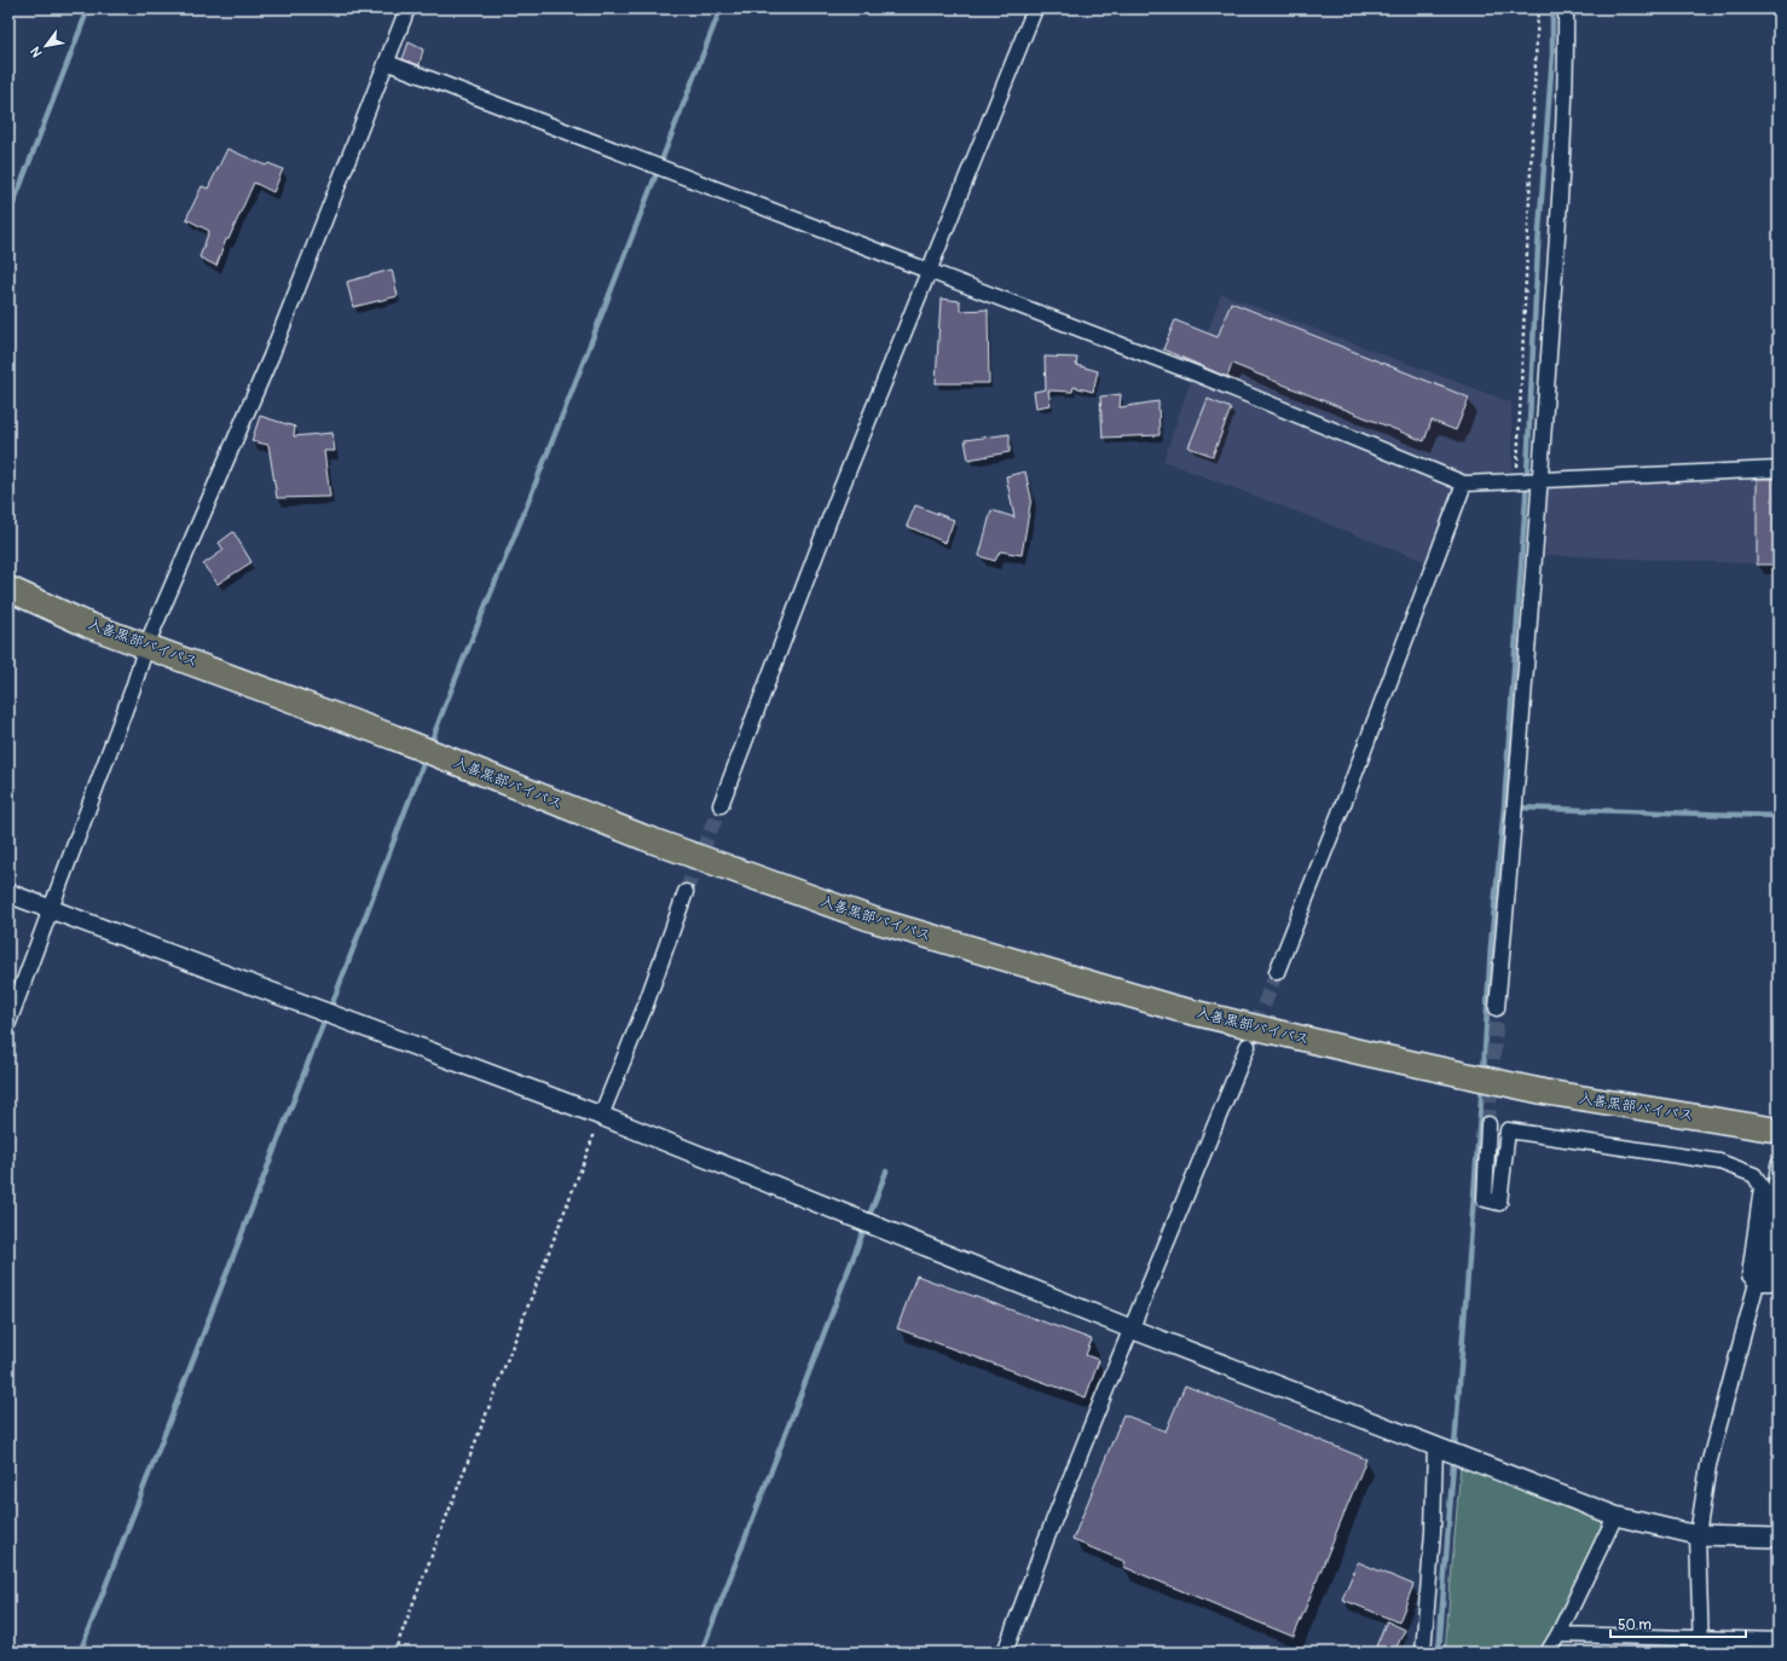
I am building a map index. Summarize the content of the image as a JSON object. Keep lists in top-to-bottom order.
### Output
{
  "streets": {
    "highway": ["入善黒部バイパス"]
  },
  "scale_bar": "50 m",
  "north": "bottom left"
}
